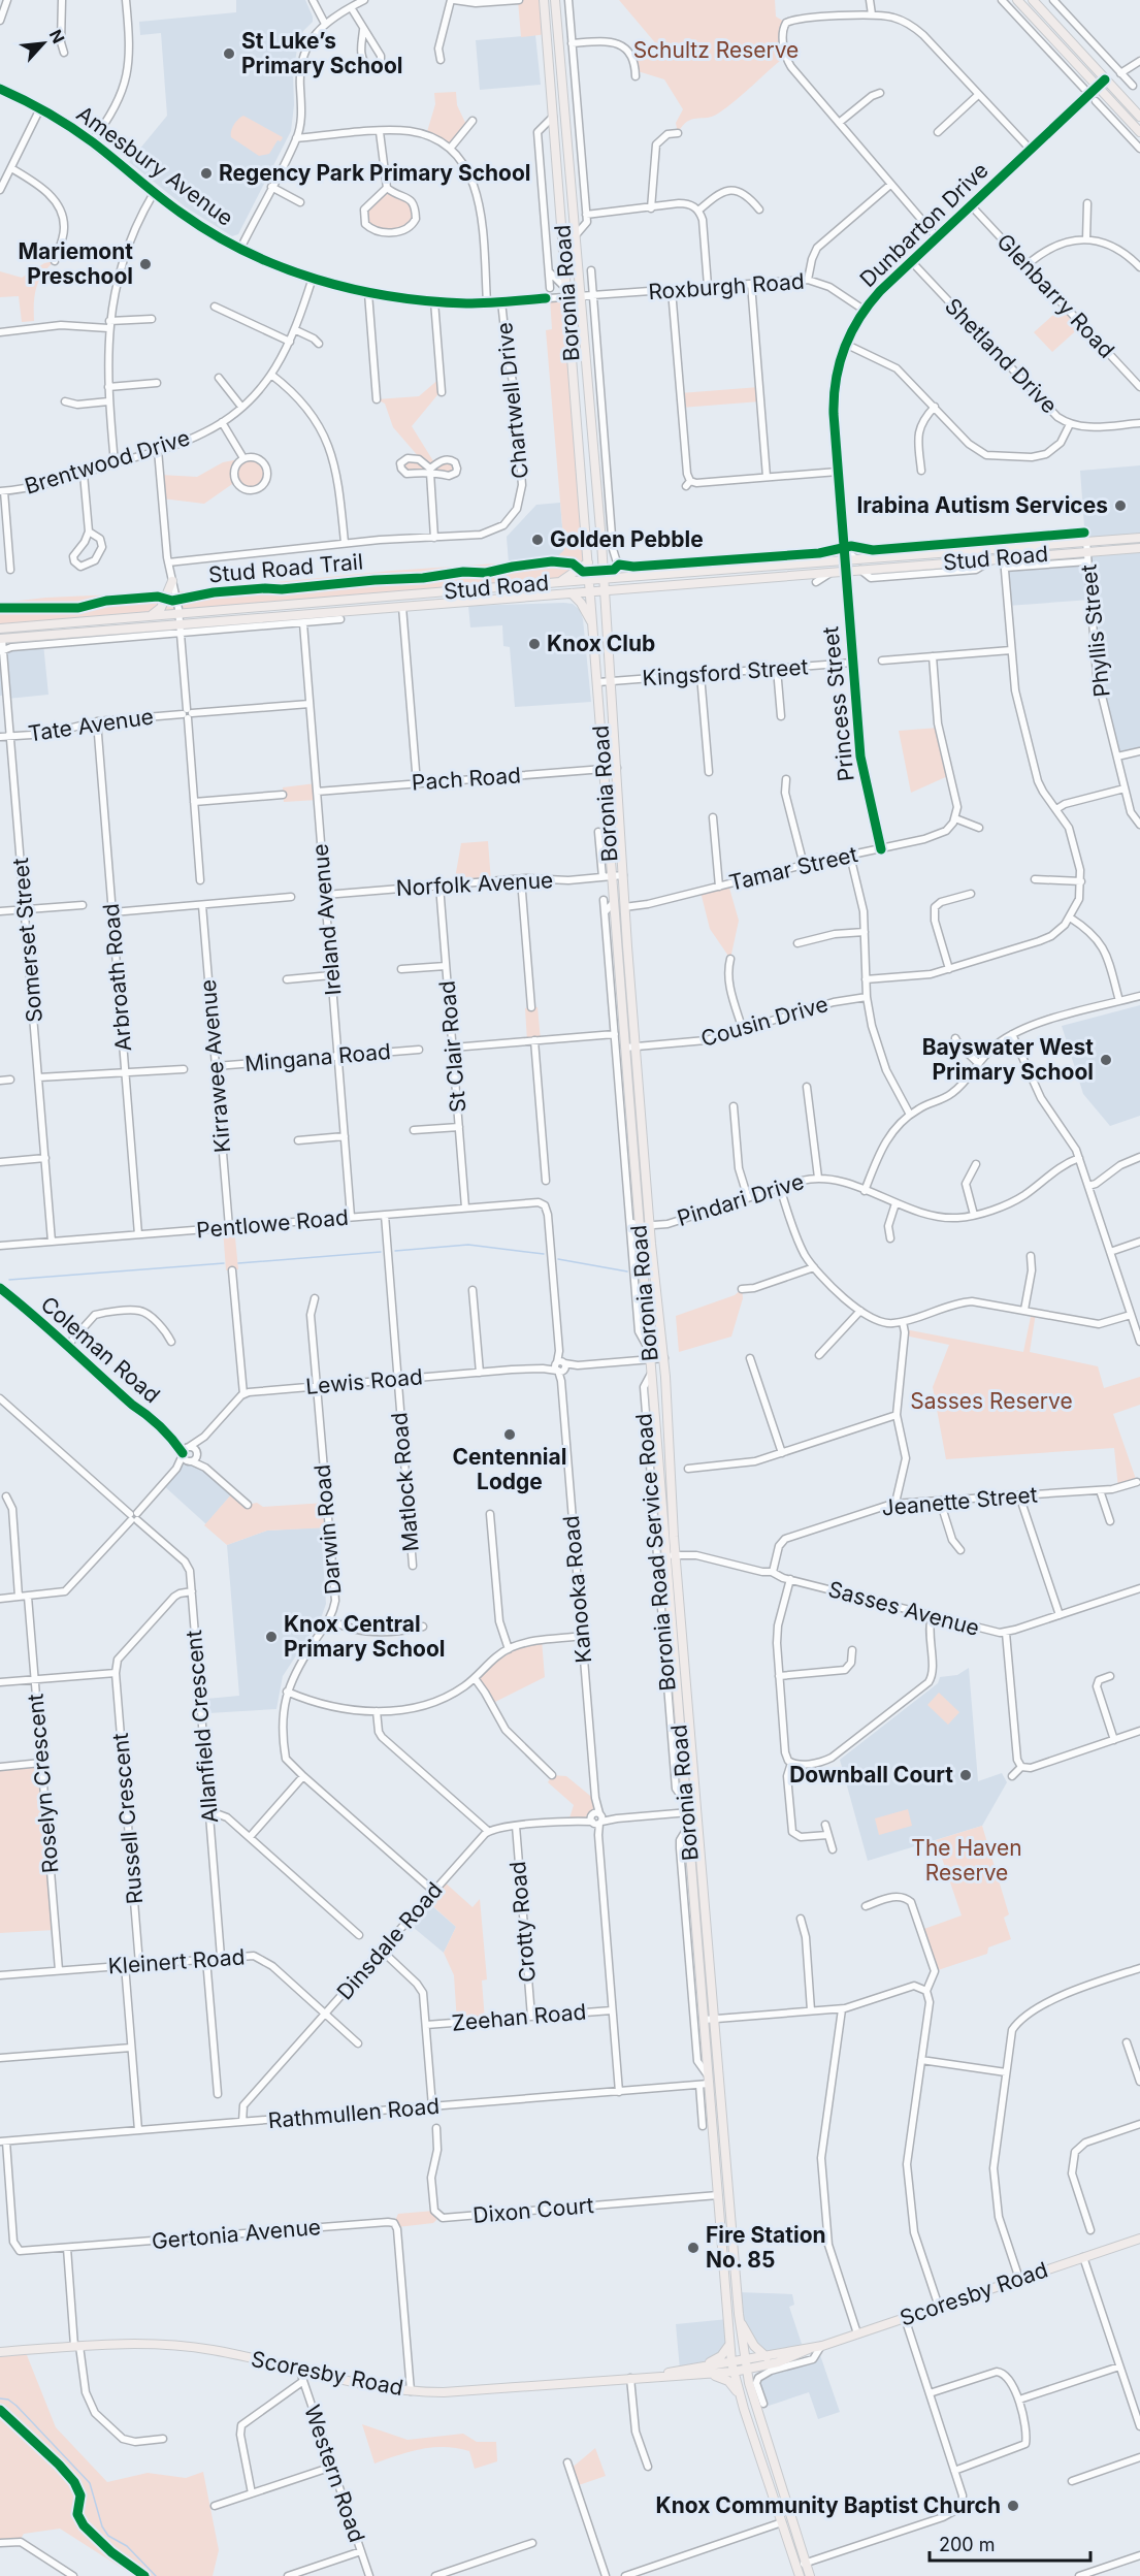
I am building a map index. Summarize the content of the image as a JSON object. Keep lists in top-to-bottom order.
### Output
{
  "streets": {
    "main road": ["Boronia Road", "Stud Road", "Scoresby Road"],
    "street": [
      "Amesbury Avenue",
      "Dunbarton Drive",
      "Roxburgh Road",
      "Glenbarry Road",
      "Shetland Drive",
      "Chartwell Drive",
      "Brentwood Drive",
      "Phyllis Street",
      "Kingsford Street",
      "Princess Street",
      "Tate Avenue",
      "Pach Road",
      "Tamar Street",
      "Norfolk Avenue",
      "Ireland Avenue",
      "Somerset Street",
      "Arbroath Road",
      "Cousin Drive",
      "St Clair Road",
      "Mingana Road",
      "Kirrawee Avenue",
      "Pindari Drive",
      "Pentlowe Road",
      "Coleman Road",
      "Lewis Road",
      "Matlock Road",
      "Jeanette Street",
      "Darwin Road",
      "Boronia Road Service Road",
      "Kanooka Road",
      "Sasses Avenue",
      "Allanfield Crescent",
      "Roselyn Crescent",
      "Russell Crescent",
      "Crotty Road",
      "Dinsdale Road",
      "Kleinert Road",
      "Zeehan Road",
      "Rathmullen Road",
      "Dixon Court",
      "Gertonia Avenue",
      "Western Road"
    ],
    "cycle path": ["Stud Road Trail"]
  },
  "crossings": [
    ["Amesbury Avenue", "Roxburgh Road"],
    ["Amesbury Avenue", "Boronia Road"],
    ["Amesbury Avenue", "Chartwell Drive"],
    ["Amesbury Avenue", "Brentwood Drive"],
    ["Dunbarton Drive", "Roxburgh Road"],
    ["Dunbarton Drive", "Glenbarry Road"],
    ["Dunbarton Drive", "Shetland Drive"],
    ["Dunbarton Drive", "Stud Road"],
    ["Dunbarton Drive", "Princess Street"],
    ["Roxburgh Road", "Boronia Road"],
    ["Boronia Road", "Stud Road"],
    ["Boronia Road", "Kingsford Street"],
    ["Boronia Road", "Pach Road"],
    ["Boronia Road", "Tamar Street"],
    ["Boronia Road", "Norfolk Avenue"],
    ["Boronia Road", "Cousin Drive"],
    ["Boronia Road", "Pindari Drive"],
    ["Boronia Road", "Lewis Road"],
    ["Boronia Road", "Boronia Road Service Road"],
    ["Boronia Road", "Sasses Avenue"],
    ["Boronia Road", "Rathmullen Road"],
    ["Boronia Road", "Dixon Court"],
    ["Boronia Road", "Scoresby Road"],
    ["Stud Road", "Phyllis Street"],
    ["Stud Road", "Princess Street"],
    ["Stud Road", "Ireland Avenue"],
    ["Stud Road", "Somerset Street"],
    ["Kingsford Street", "Princess Street"],
    ["Princess Street", "Tamar Street"],
    ["Tate Avenue", "Ireland Avenue"],
    ["Tate Avenue", "Somerset Street"],
    ["Tate Avenue", "Arbroath Road"],
    ["Pach Road", "Ireland Avenue"],
    ["Norfolk Avenue", "Ireland Avenue"],
    ["Norfolk Avenue", "St Clair Road"],
    ["Ireland Avenue", "Mingana Road"],
    ["Ireland Avenue", "Pentlowe Road"],
    ["Somerset Street", "Pentlowe Road"],
    ["Arbroath Road", "Pentlowe Road"],
    ["St Clair Road", "Pentlowe Road"],
    ["Mingana Road", "Kirrawee Avenue"],
    ["Kirrawee Avenue", "Pentlowe Road"],
    ["Pentlowe Road", "Matlock Road"],
    ["Pentlowe Road", "Kanooka Road"],
    ["Lewis Road", "Matlock Road"],
    ["Lewis Road", "Darwin Road"],
    ["Lewis Road", "Kanooka Road"],
    ["Jeanette Street", "Sasses Avenue"],
    ["Darwin Road", "Dinsdale Road"],
    ["Kanooka Road", "Zeehan Road"],
    ["Kanooka Road", "Rathmullen Road"],
    ["Allanfield Crescent", "Kleinert Road"],
    ["Roselyn Crescent", "Kleinert Road"],
    ["Russell Crescent", "Kleinert Road"],
    ["Crotty Road", "Zeehan Road"],
    ["Dinsdale Road", "Kleinert Road"],
    ["Dinsdale Road", "Rathmullen Road"],
    ["Rathmullen Road", "Gertonia Avenue"],
    ["Gertonia Avenue", "Scoresby Road"],
    ["Scoresby Road", "Western Road"]
  ],
  "parks": ["Schultz Reserve", "Sasses Reserve", "The Haven Reserve"],
  "places": [
    "St Luke’s Primary School",
    "Regency Park Primary School",
    "Mariemont Preschool",
    "Irabina Autism Services",
    "Golden Pebble",
    "Knox Club",
    "Bayswater West Primary School",
    "Centennial Lodge",
    "Knox Central Primary School",
    "Downball Court",
    "Fire Station No. 85",
    "Knox Community Baptist Church"
  ],
  "scale_bar": "200 m",
  "north": "top right"
}
